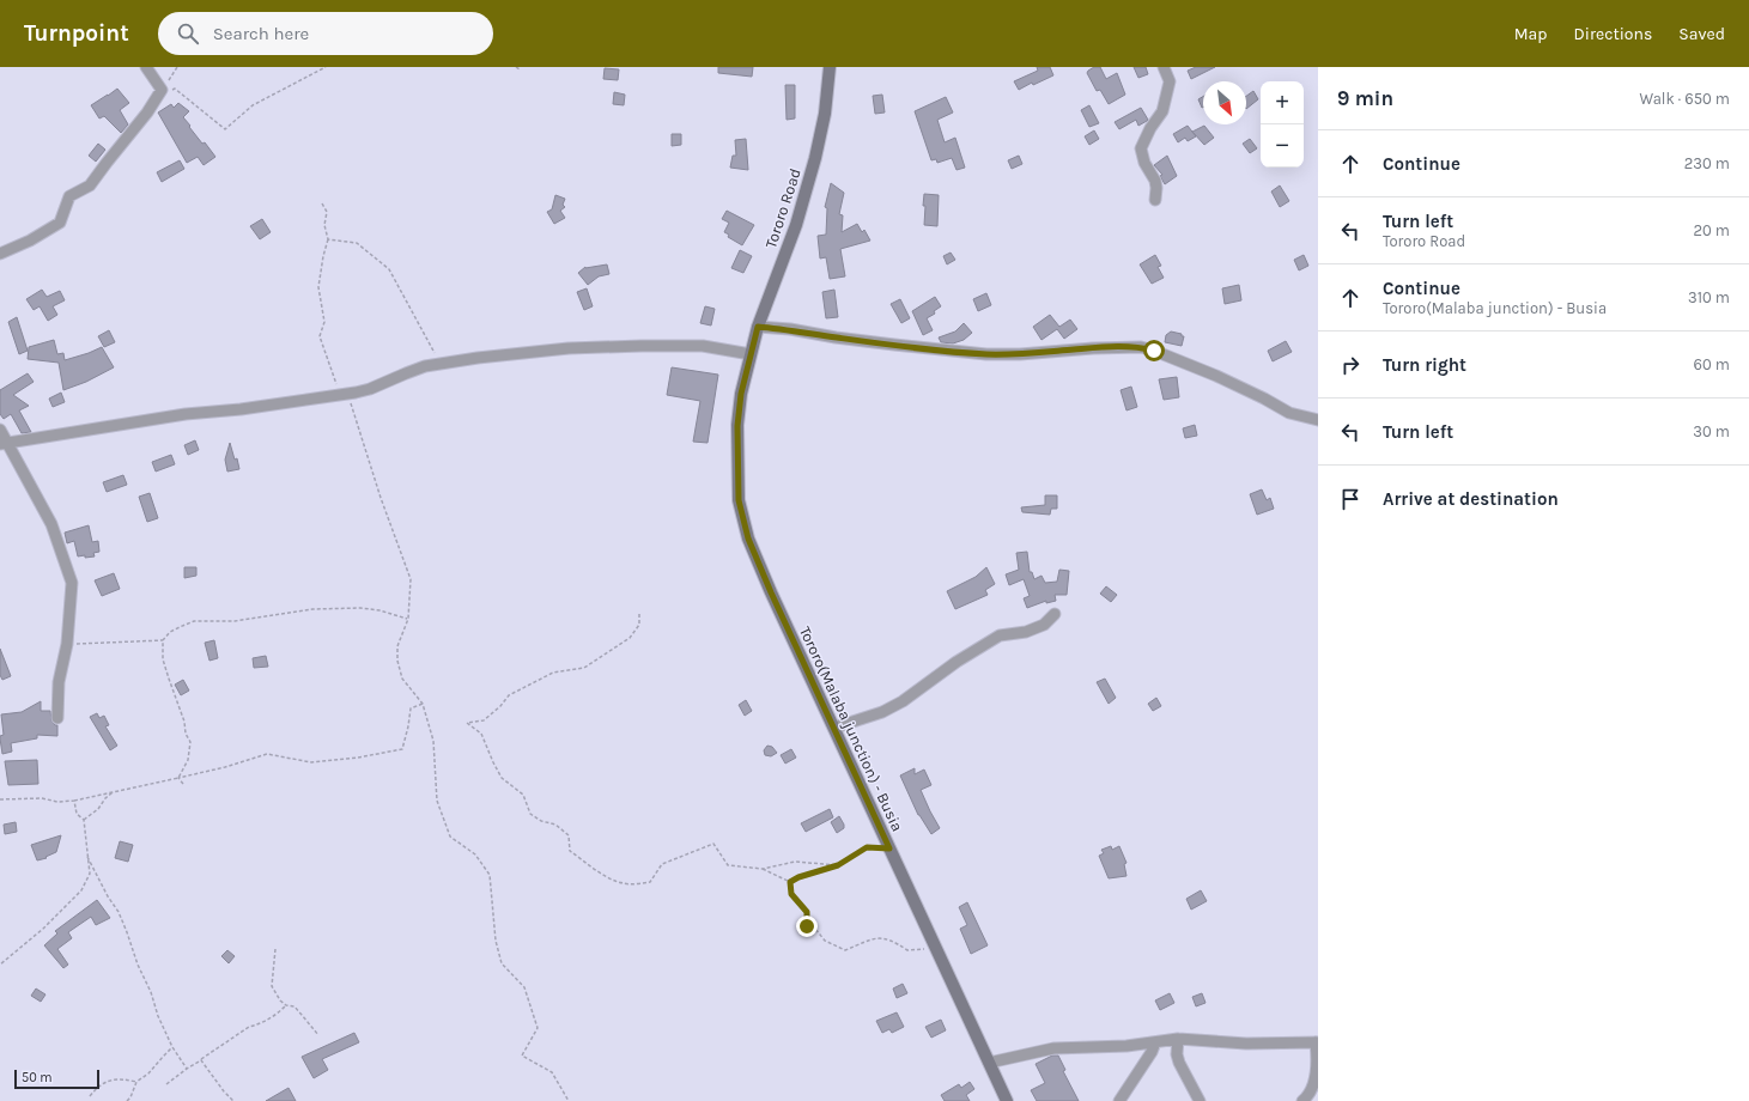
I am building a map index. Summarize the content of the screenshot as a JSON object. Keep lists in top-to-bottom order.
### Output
{
  "streets": {
    "main road": ["Tororo Road", "Tororo(Malaba junction) - Busia"]
  },
  "crossings": [
    ["Tororo Road", "Tororo(Malaba junction) - Busia"]
  ],
  "scale_bar": "50 m",
  "north": "bottom right",
  "page": {
    "header": "Turnpoint",
    "search": "Search here",
    "nav": ["Map", "Directions", "Saved"],
    "heading": ["9 min", "Walk · 650 m"],
    "map_buttons": ["+", "−"],
    "list": [
      ["Continue", "230 m"],
      ["Turn left", "Tororo Road", "20 m"],
      ["Continue", "Tororo(Malaba junction) - Busia", "310 m"],
      ["Turn right", "60 m"],
      ["Turn left", "30 m"],
      "Arrive at destination"
    ],
    "scale": "50 m"
  }
}
